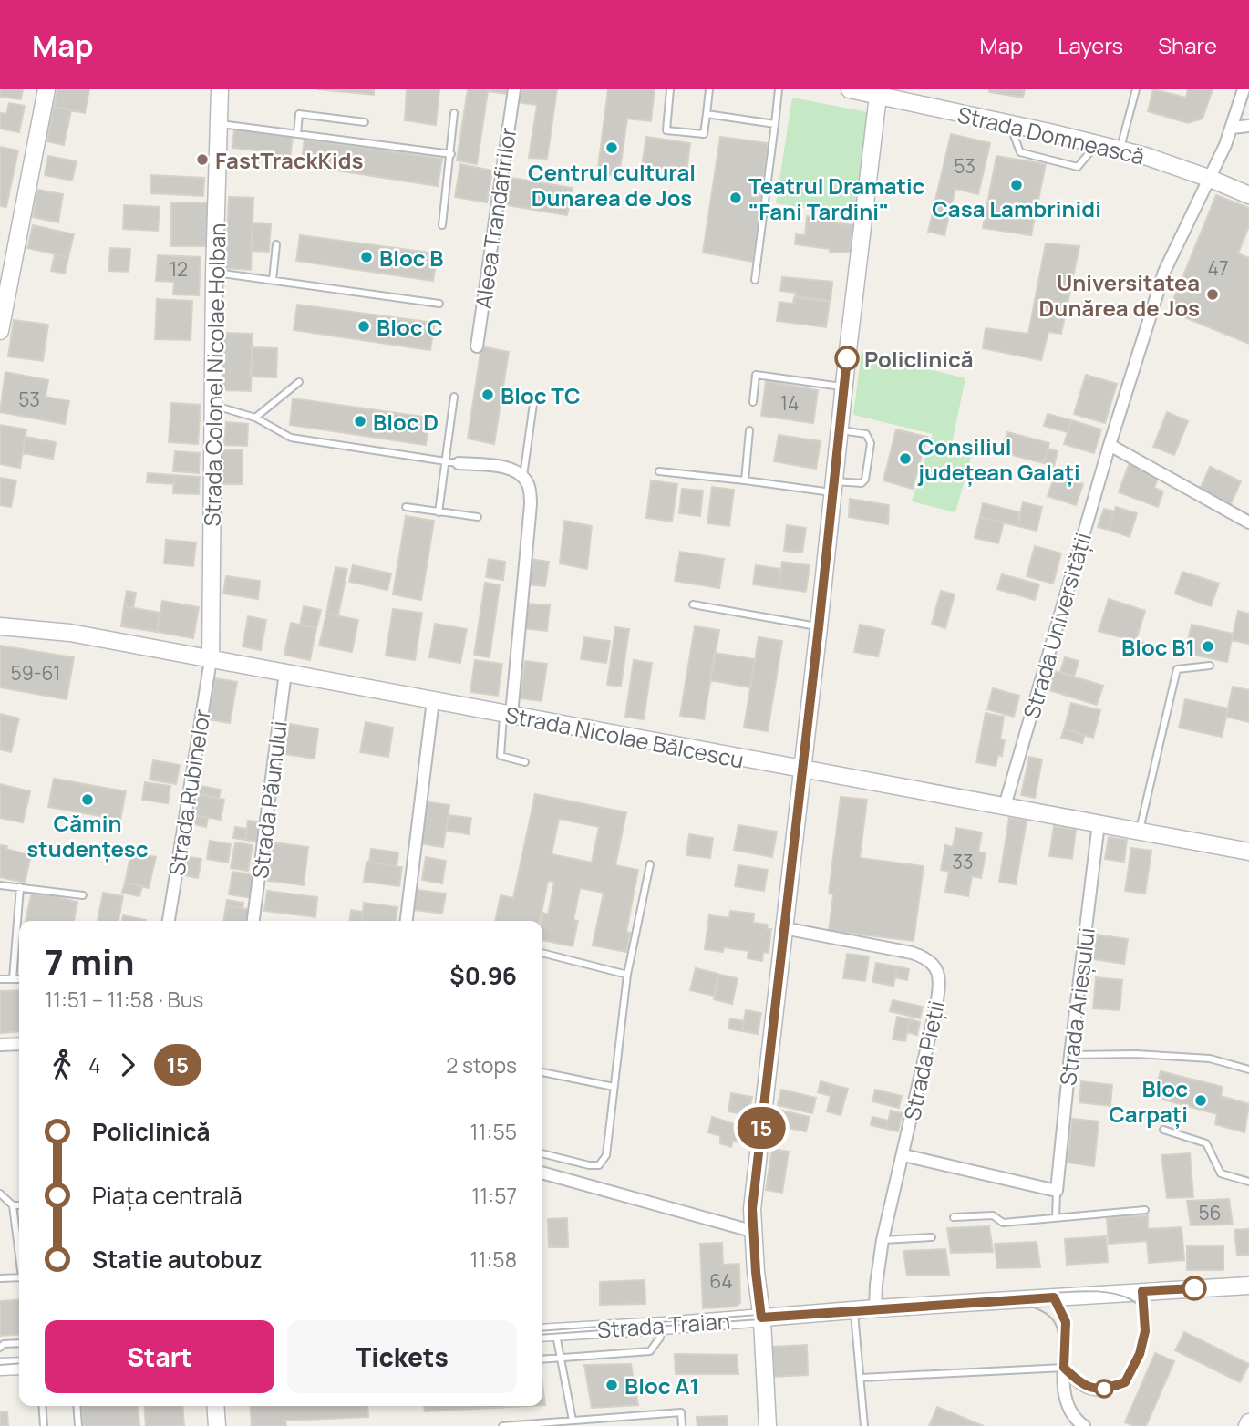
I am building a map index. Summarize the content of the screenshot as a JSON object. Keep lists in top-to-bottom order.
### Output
{
  "streets": {
    "main road": [
      "Strada Domnească",
      "Strada Colonel Nicolae Holban",
      "Strada Nicolae Bălcescu",
      "Strada Traian"
    ],
    "street": [
      "Aleea Trandafirilor",
      "Strada Universității",
      "Strada Rubinelor",
      "Strada Păunului",
      "Strada Arieșului",
      "Strada Pieții"
    ]
  },
  "crossings": [
    ["Strada Domnească", "Strada Universității"],
    ["Strada Colonel Nicolae Holban", "Strada Nicolae Bălcescu"],
    ["Strada Colonel Nicolae Holban", "Strada Rubinelor"],
    ["Strada Universității", "Strada Nicolae Bălcescu"],
    ["Strada Nicolae Bălcescu", "Strada Rubinelor"],
    ["Strada Nicolae Bălcescu", "Strada Păunului"],
    ["Strada Nicolae Bălcescu", "Strada Arieșului"],
    ["Strada Pieții", "Strada Traian"]
  ],
  "places": [
    "Centrul cultural Dunarea de Jos",
    "FastTrackKids",
    "Casa Lambrinidi",
    "Teatrul Dramatic \"Fani Tardini\"",
    "Bloc B",
    "Universitatea Dunărea de Jos",
    "Bloc C",
    "Policlinică",
    "Bloc TC",
    "Bloc D",
    "Consiliul județean Galați",
    "Bloc B1",
    "Cămin studențesc",
    "Bloc Carpați",
    "Bloc A1"
  ],
  "lines": ["bus line 15"],
  "house_numbers": [
    "53",
    "47",
    "12",
    "53",
    "14",
    "59-61",
    "33",
    "56",
    "64"
  ],
  "page": {
    "header": "Map",
    "nav": ["Map", "Layers", "Share"],
    "on_map": "15",
    "heading": ["7 min", "11:51 – 11:58 · Bus", "$0.96"],
    "legs": ["4", "15", "2 stops"],
    "list": [
      {
        "name": "Policlinică",
        "value": "11:55"
      },
      {
        "name": "Piața centrală",
        "value": "11:57"
      },
      {
        "name": "Statie autobuz",
        "value": "11:58"
      }
    ],
    "buttons": ["Start", "Tickets"]
  }
}
